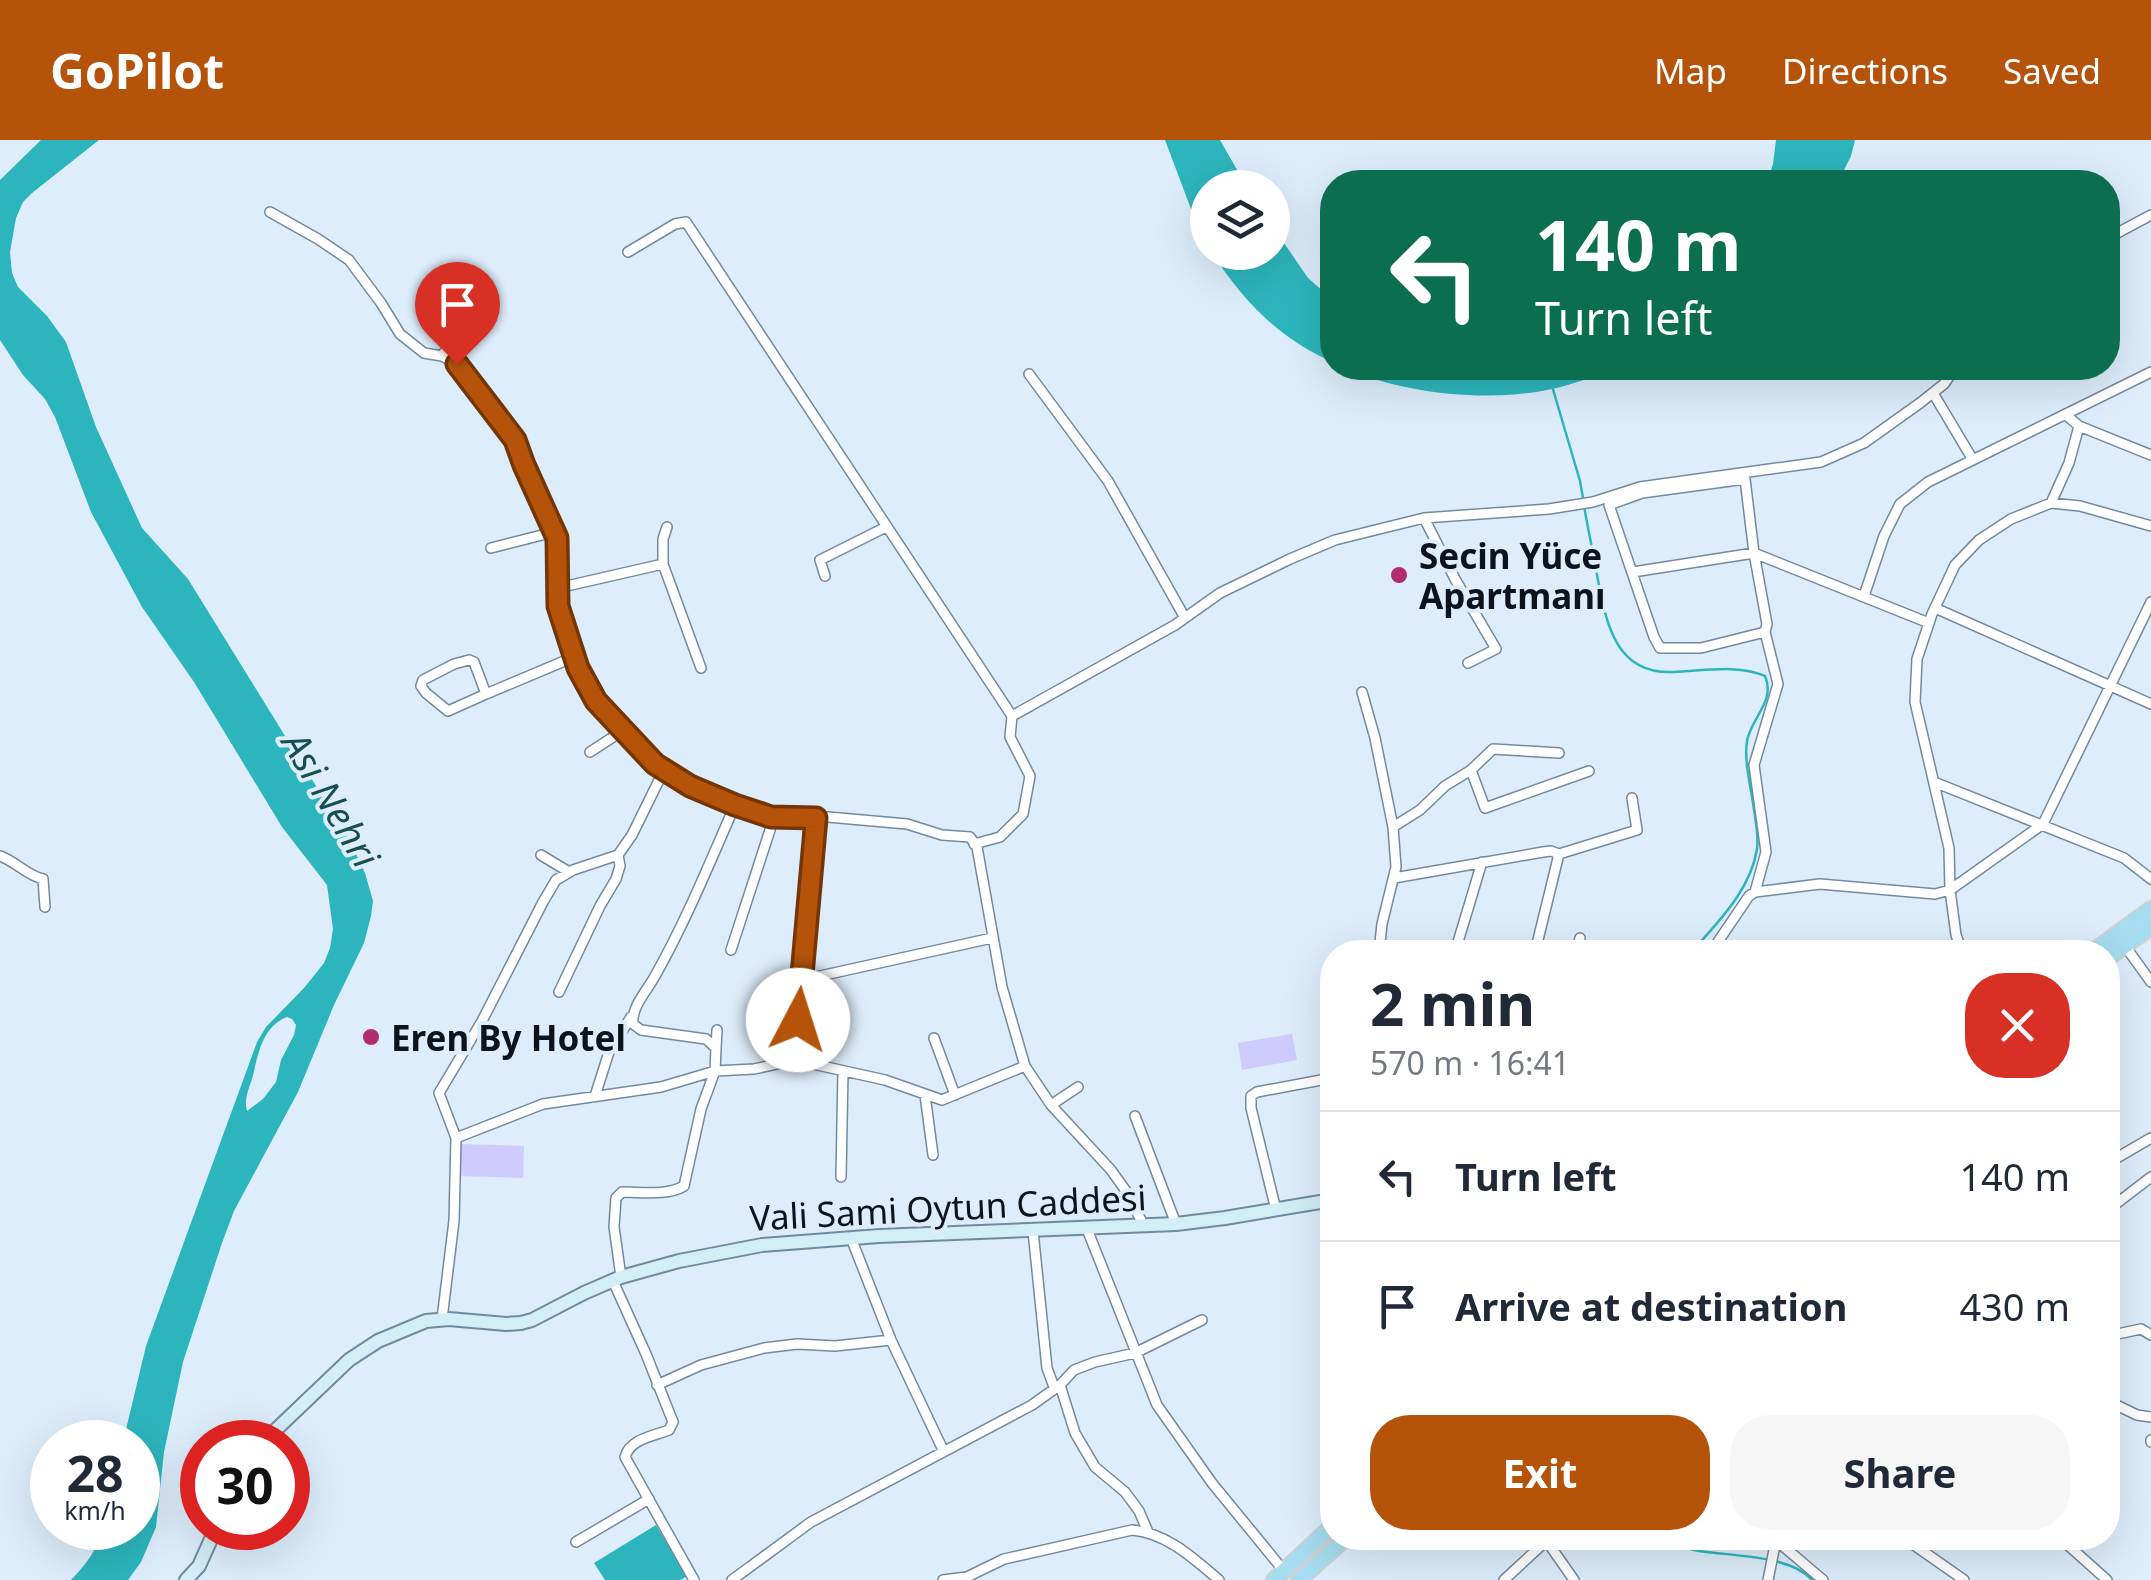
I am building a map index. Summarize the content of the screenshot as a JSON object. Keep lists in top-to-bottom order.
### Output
{
  "streets": {
    "street": ["Vali Sami Oytun Caddesi"]
  },
  "water": ["Asi Nehri"],
  "places": ["Secin Yüce Apartmanı", "Eren By Hotel"],
  "page": {
    "header": "GoPilot",
    "nav": ["Map", "Directions", "Saved"],
    "turn": ["140 m", "Turn left"],
    "heading": ["2 min", "570 m · 16:41"],
    "list": [
      {
        "name": "Turn left",
        "value": "140 m"
      },
      {
        "name": "Arrive at destination",
        "value": "430 m"
      }
    ],
    "buttons": ["Exit", "Share"],
    "speed": "28 km/h",
    "limit": "30"
  }
}
